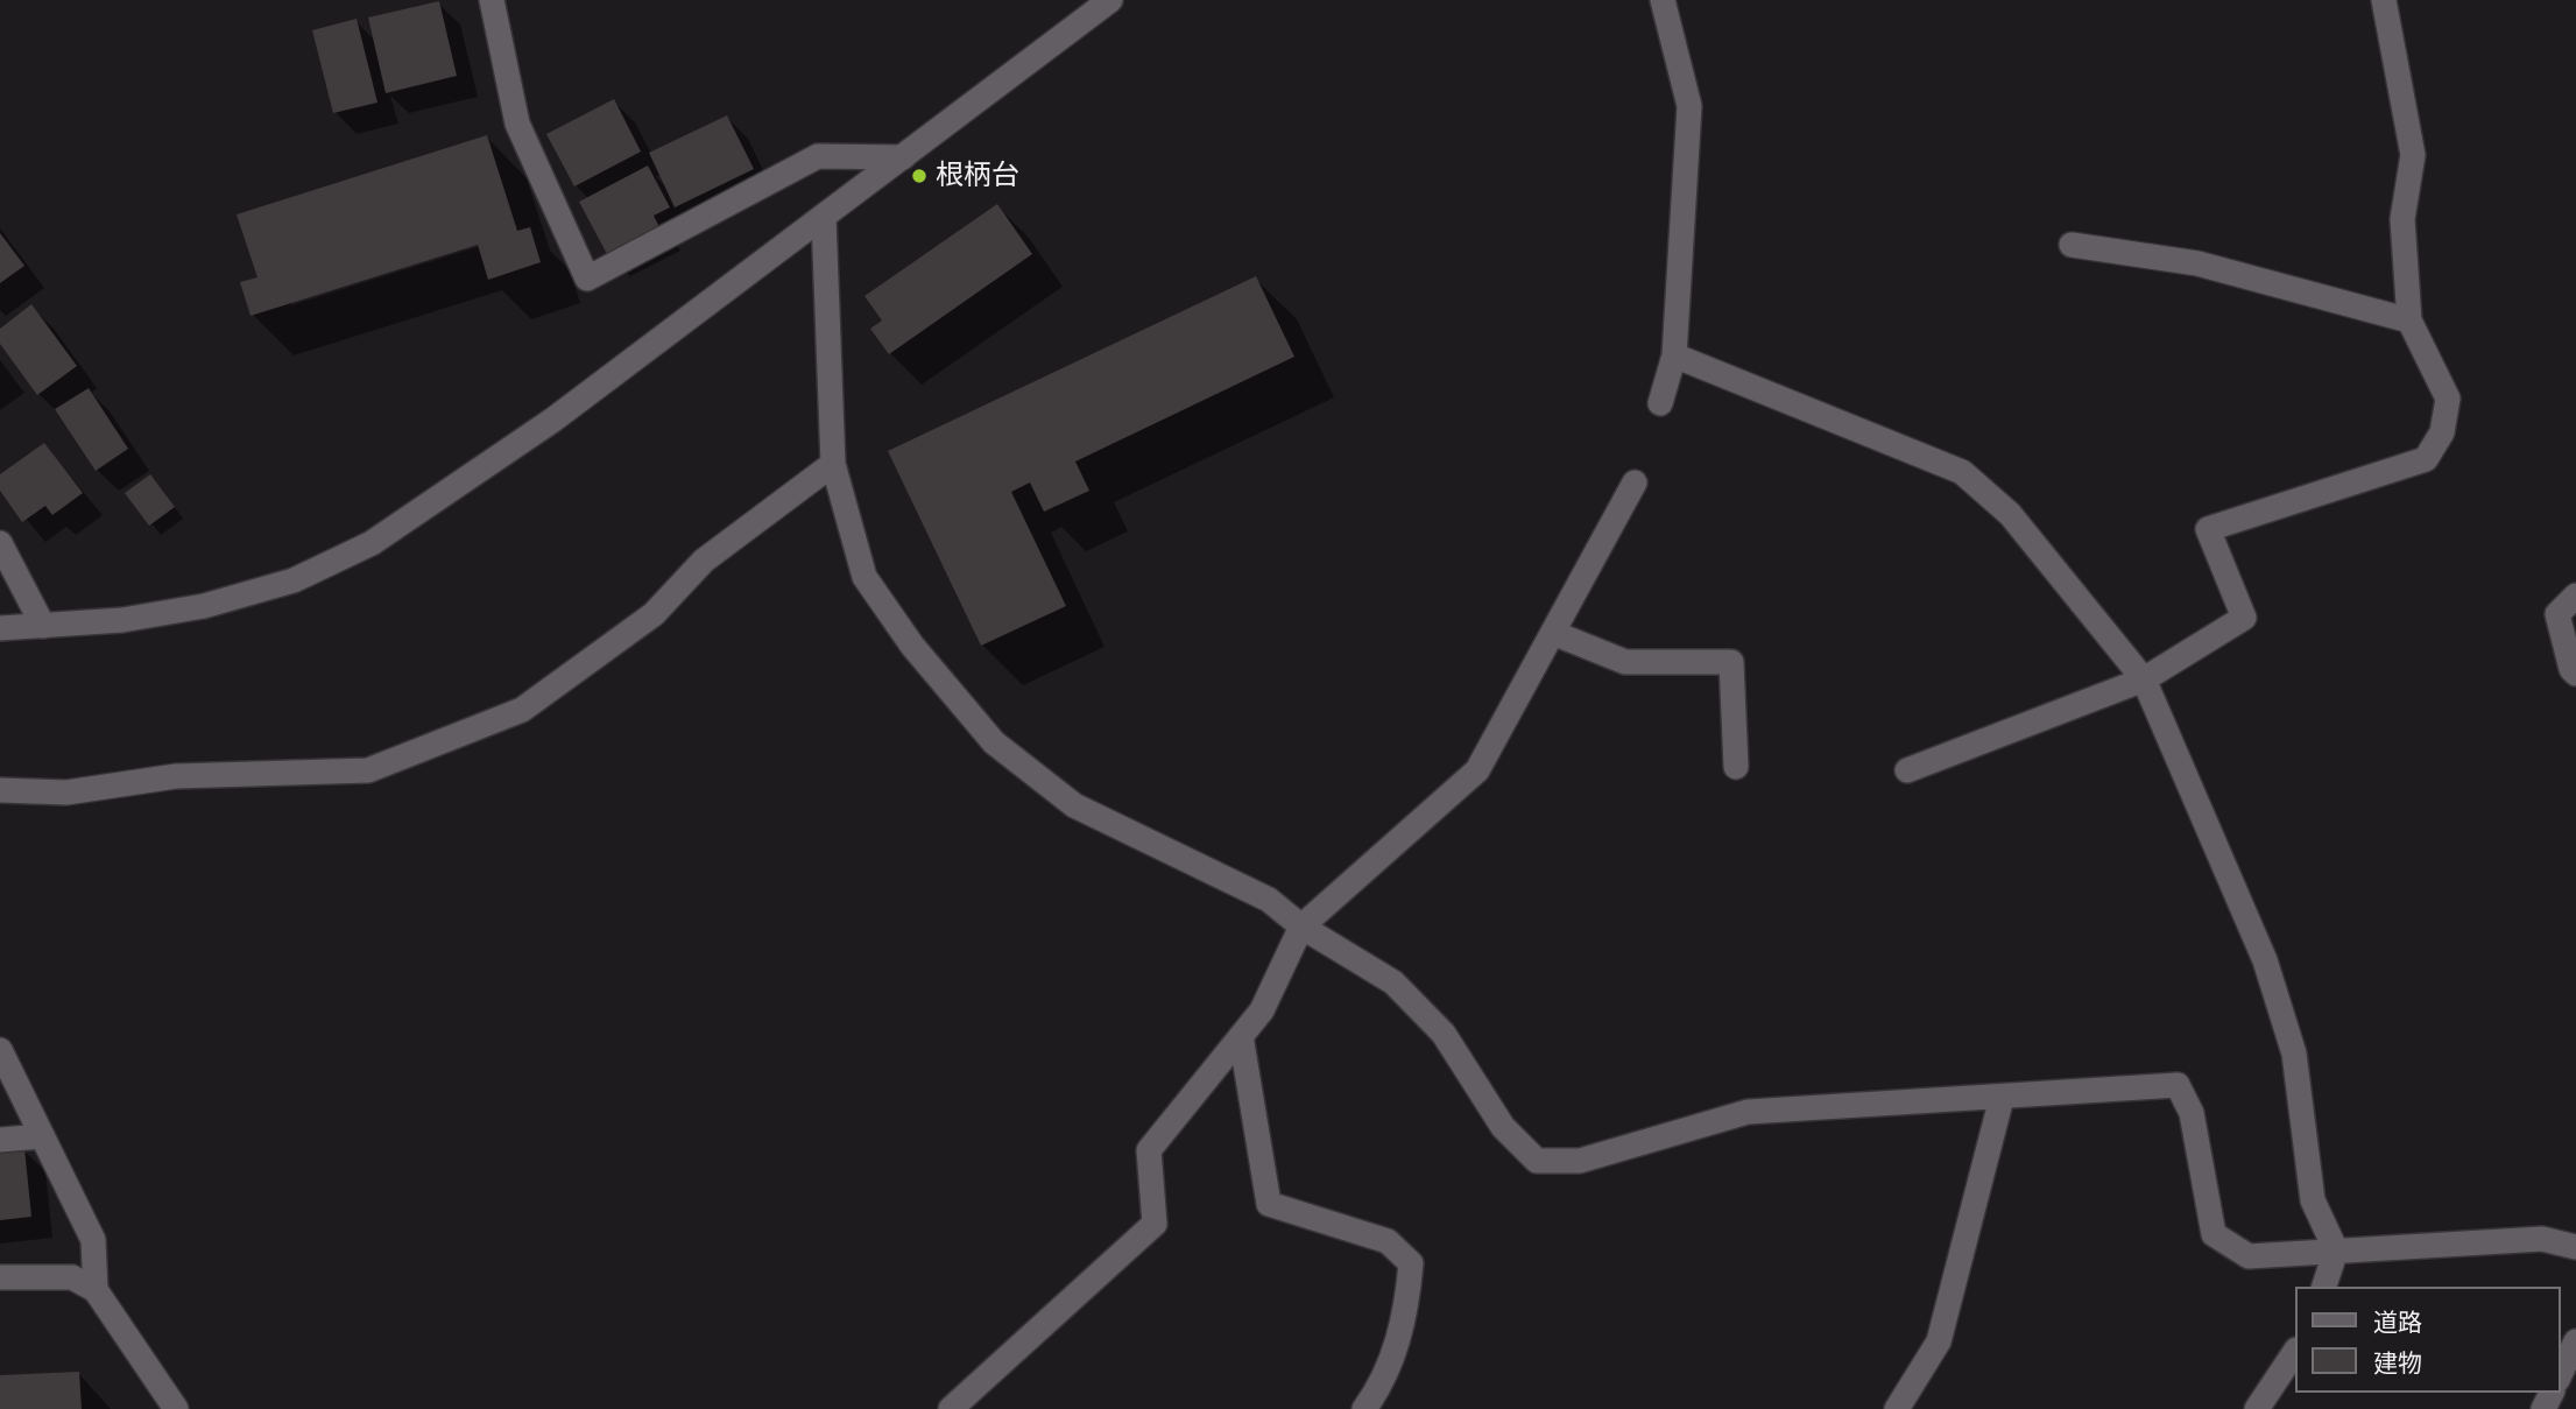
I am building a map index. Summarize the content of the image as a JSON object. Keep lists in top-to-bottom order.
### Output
{
  "places": ["根柄台"],
  "legend": ["道路", "建物"]
}
